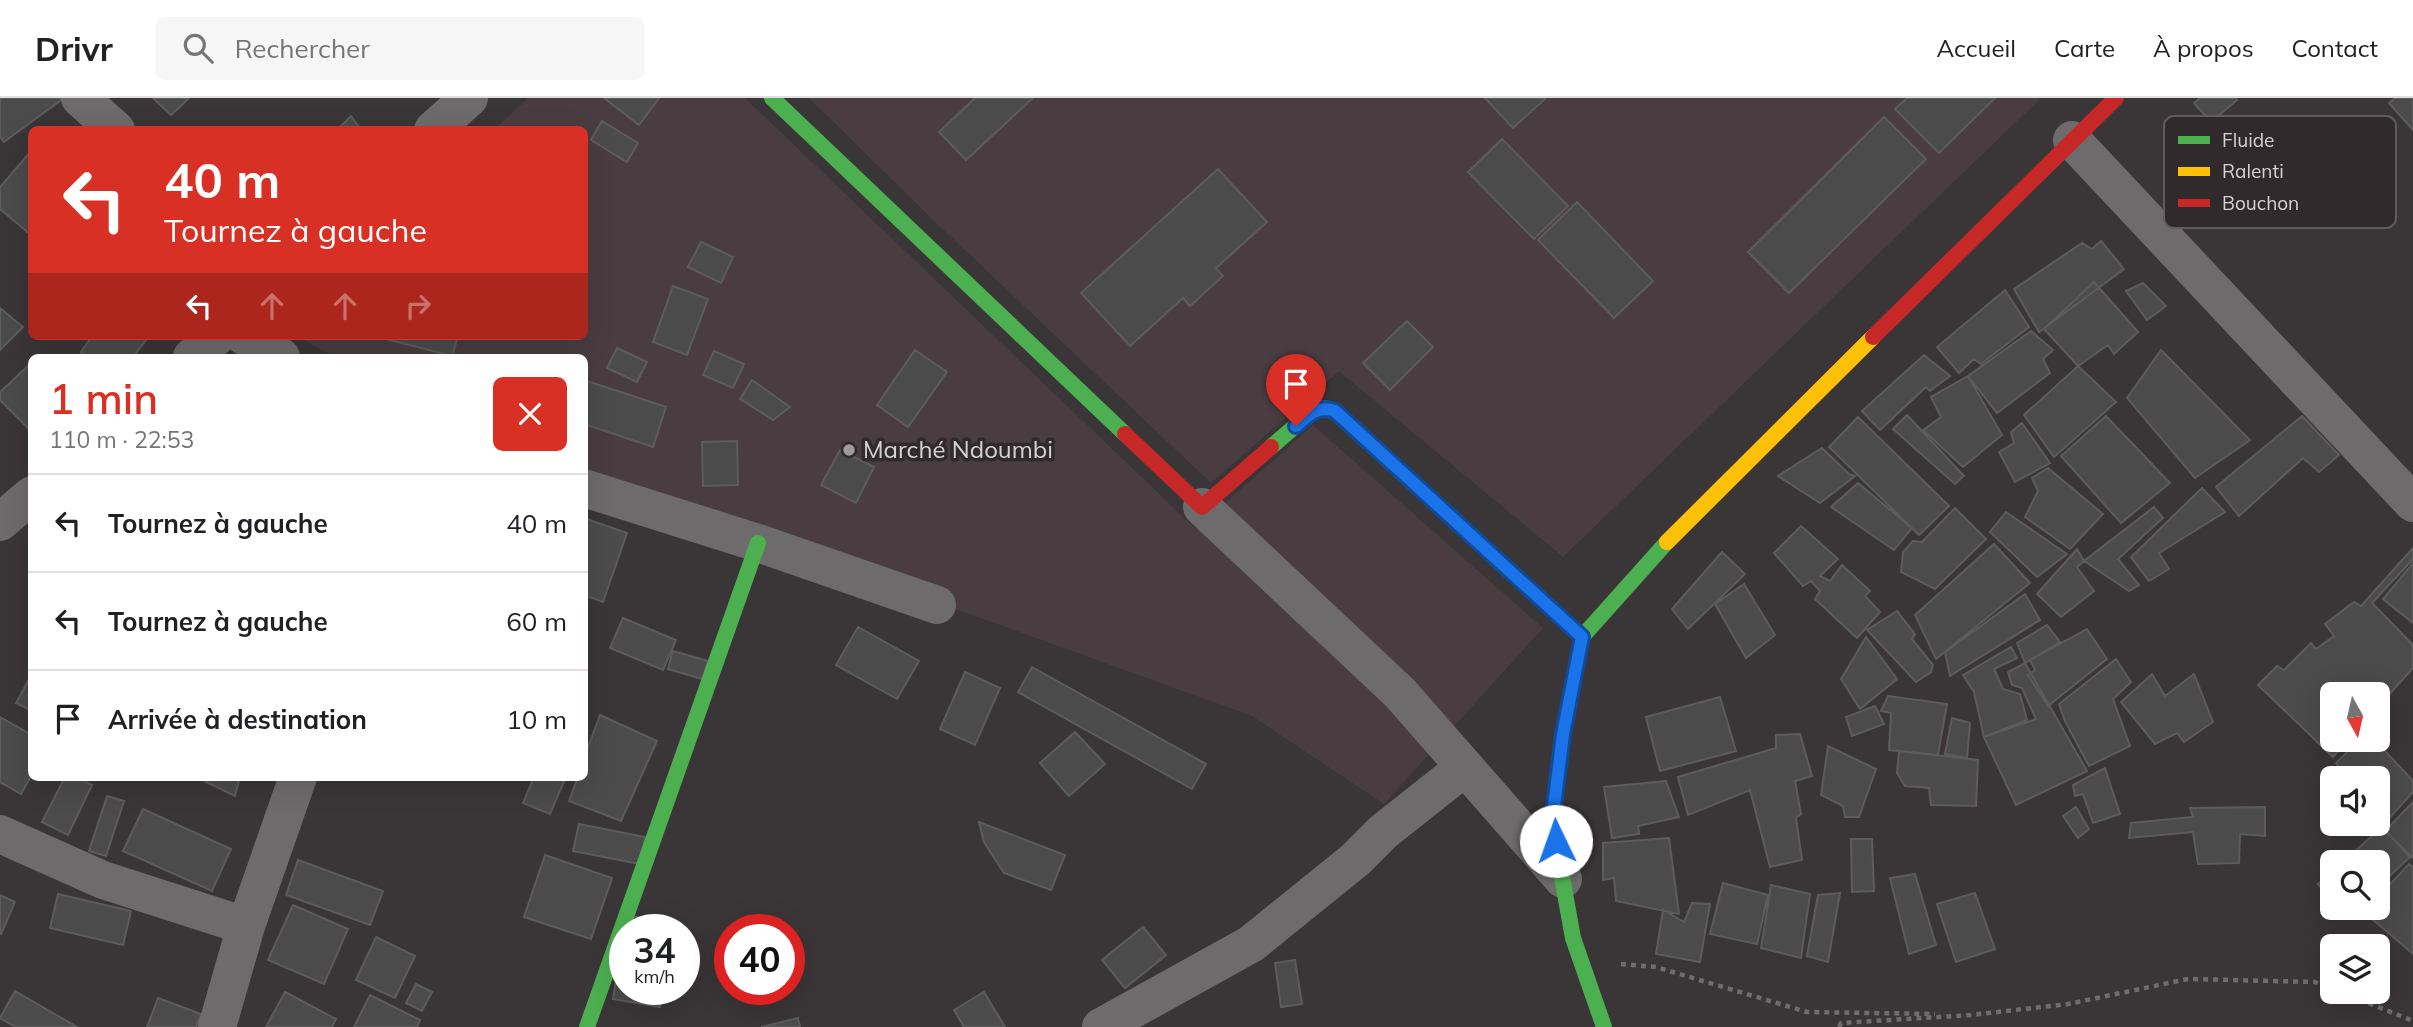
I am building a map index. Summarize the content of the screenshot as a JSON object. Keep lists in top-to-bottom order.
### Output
{
  "places": ["Marché Ndoumbi"],
  "legend": ["Fluide", "Ralenti", "Bouchon"],
  "north": "bottom",
  "page": {
    "header": "Drivr",
    "search": "Rechercher",
    "nav": [
      "Accueil",
      "Carte",
      "À propos",
      "Contact"
    ],
    "turn": ["40 m", "Tournez à gauche"],
    "heading": ["1 min", "110 m · 22:53"],
    "list": [
      {
        "name": "Tournez à gauche",
        "value": "40 m"
      },
      {
        "name": "Tournez à gauche",
        "value": "60 m"
      },
      {
        "name": "Arrivée à destination",
        "value": "10 m"
      }
    ],
    "speed": "34 km/h",
    "limit": "40"
  }
}
